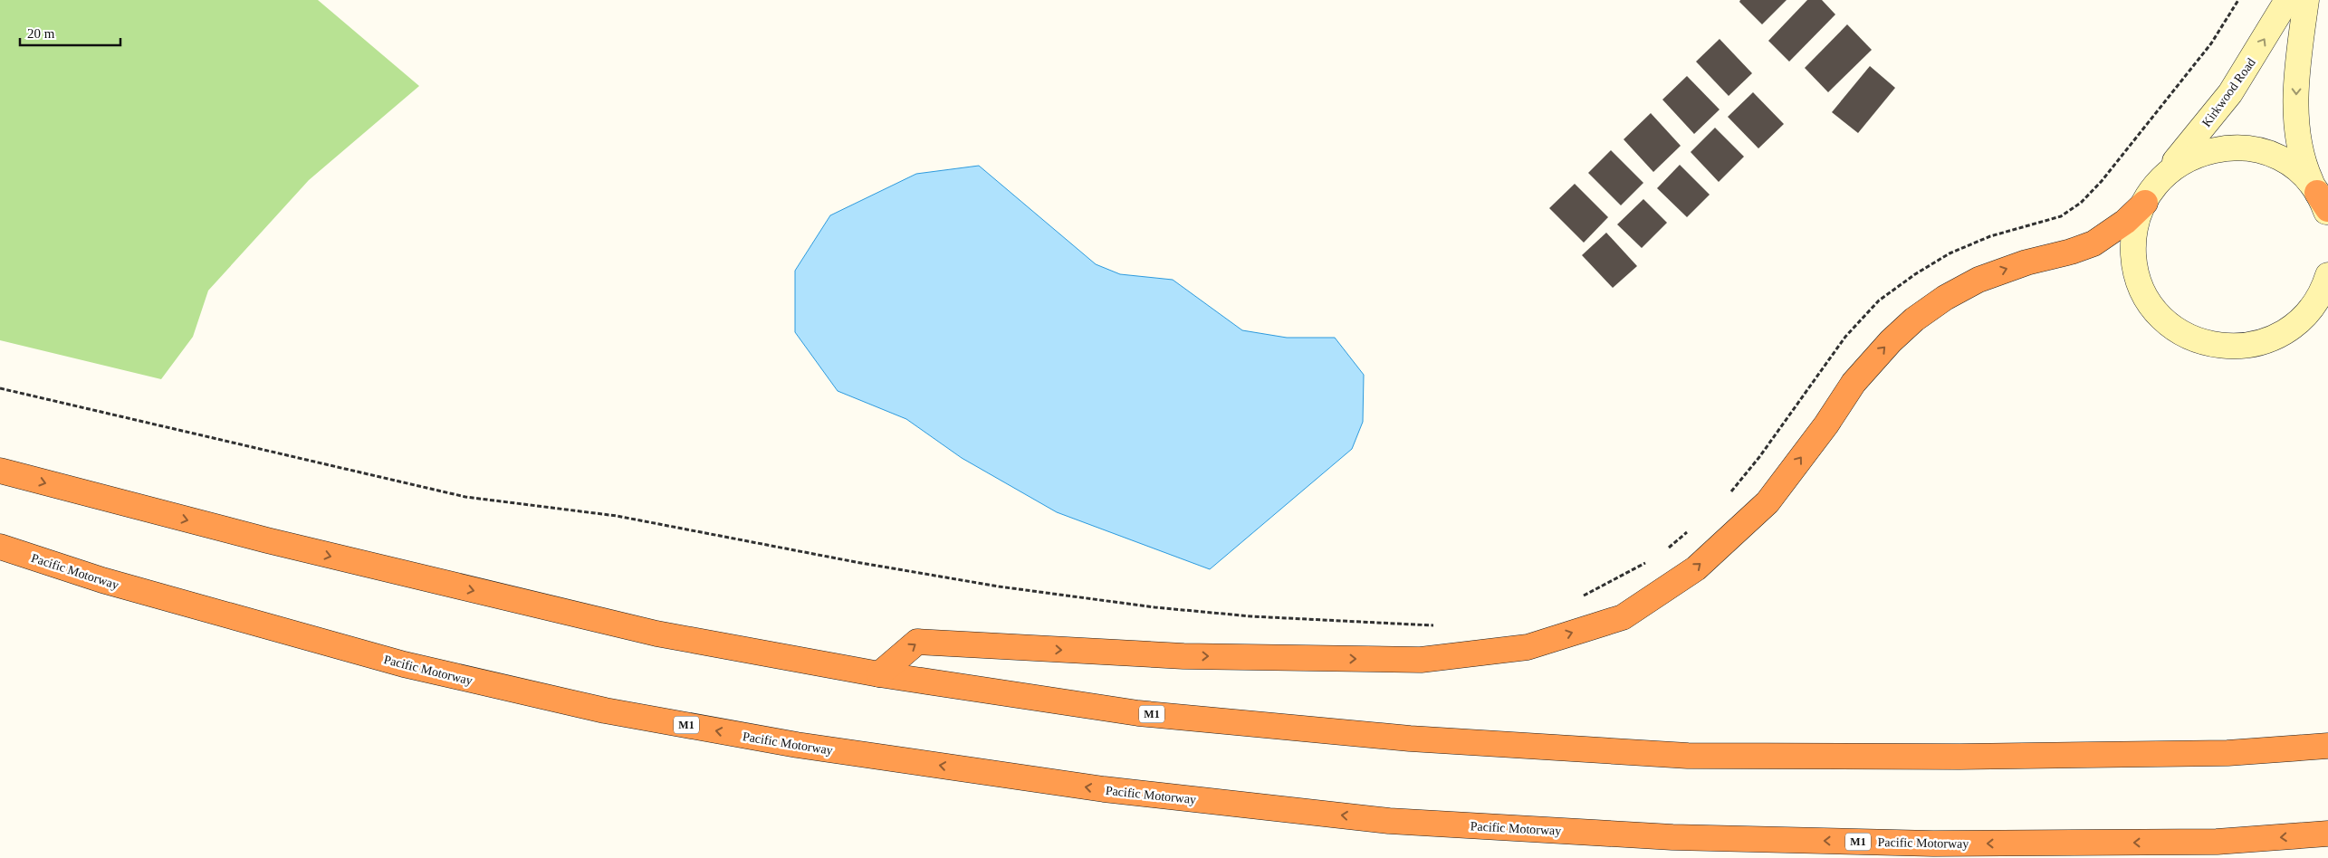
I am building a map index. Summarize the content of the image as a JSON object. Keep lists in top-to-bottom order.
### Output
{
  "streets": {
    "highway": ["Pacific Motorway", "M1"],
    "street": ["Kirkwood Road"]
  },
  "one_way": ["Kirkwood Road"],
  "scale_bar": "20 m"
}
